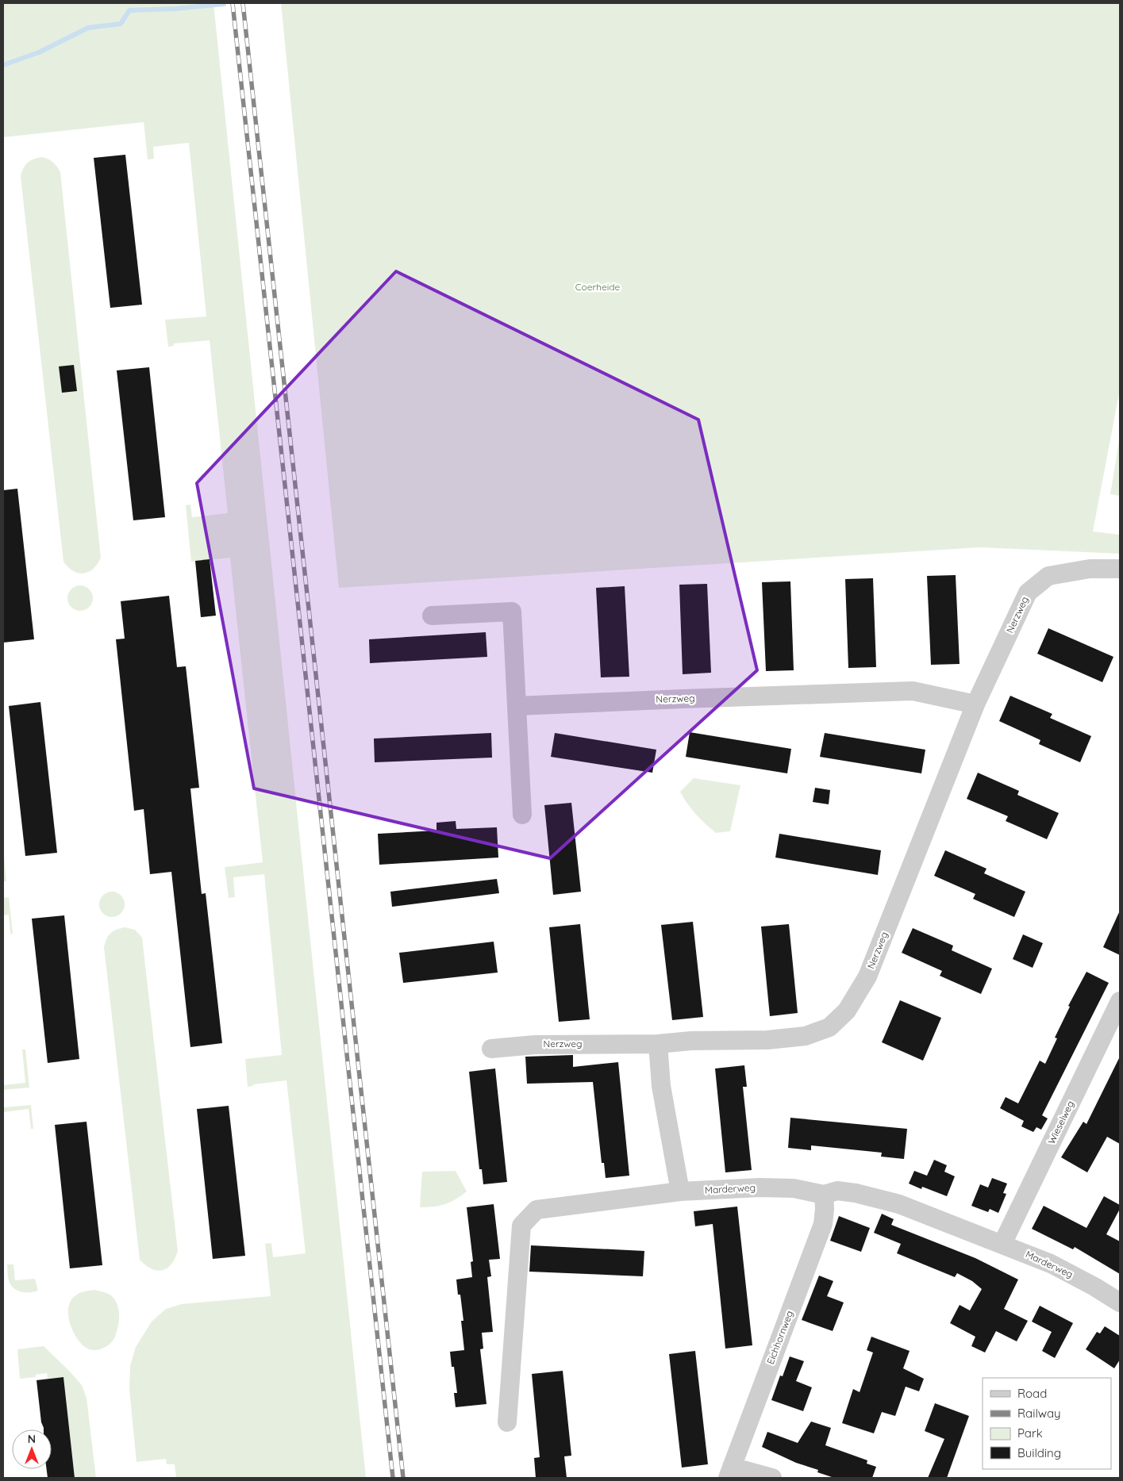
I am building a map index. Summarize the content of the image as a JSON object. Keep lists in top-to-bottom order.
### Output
{
  "streets": {
    "street": [
      "Nerzweg",
      "Wieselweg",
      "Marderweg",
      "Eichhornweg"
    ]
  },
  "crossings": [
    ["Wieselweg", "Marderweg"],
    ["Marderweg", "Eichhornweg"]
  ],
  "parks": ["Coerheide"],
  "legend": [
    "Road",
    "Railway",
    "Park",
    "Building"
  ],
  "north": "top"
}
